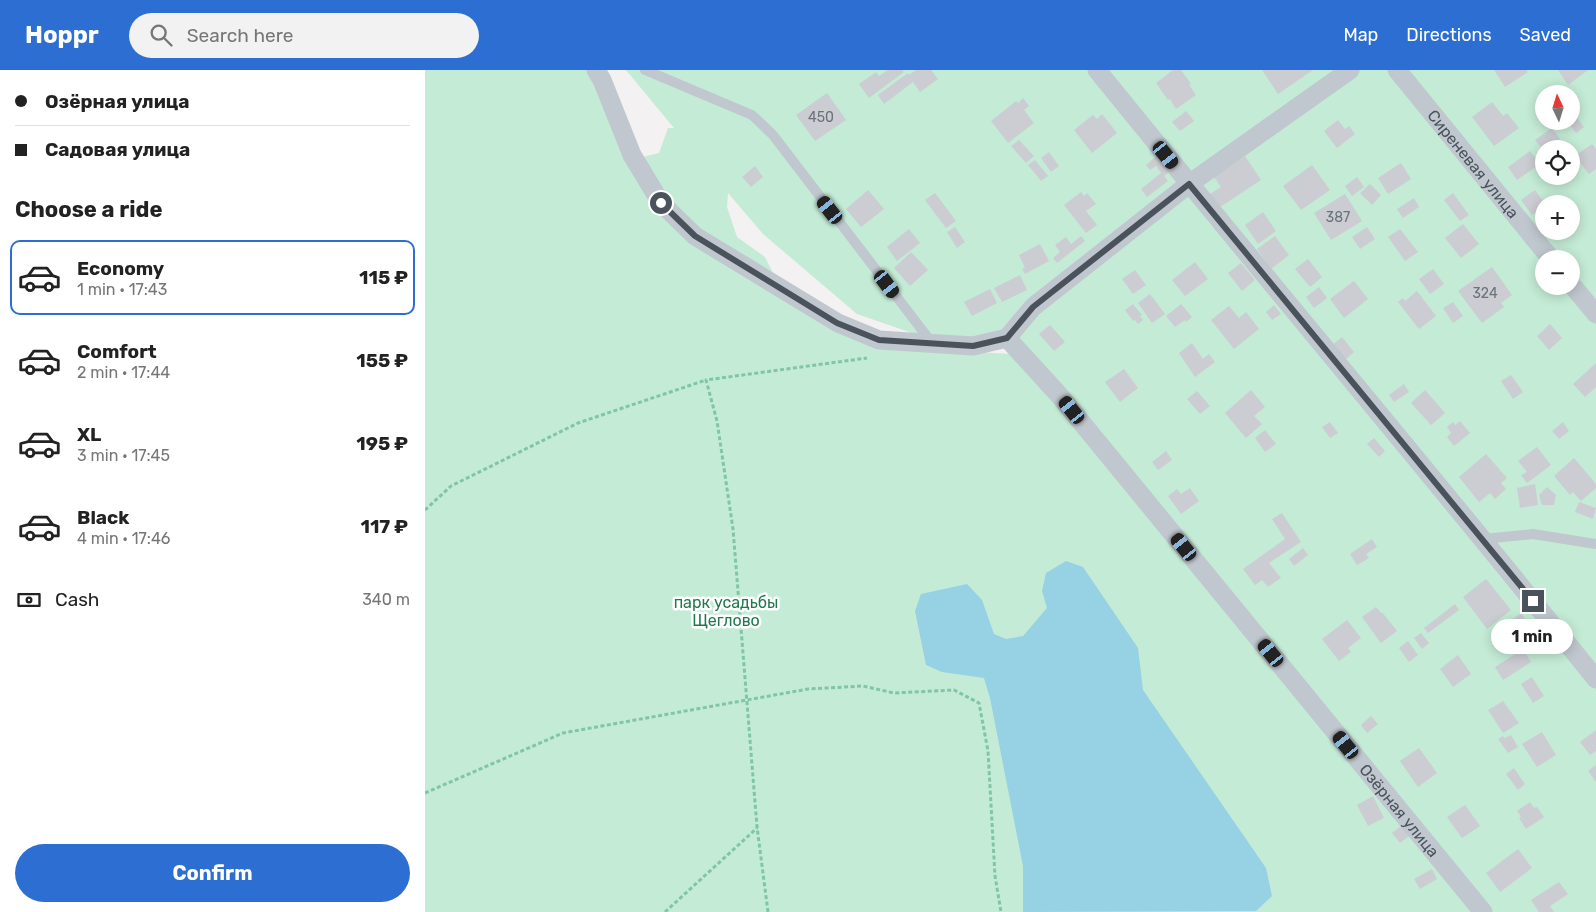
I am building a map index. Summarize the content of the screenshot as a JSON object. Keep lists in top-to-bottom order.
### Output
{
  "streets": {
    "street": ["Сиреневая улица", "Озёрная улица"]
  },
  "parks": ["парк усадьбы Щеглово"],
  "house_numbers": ["450", "387", "324"],
  "north": "top",
  "page": {
    "header": "Hoppr",
    "search": "Search here",
    "nav": ["Map", "Directions", "Saved"],
    "banner": ["Озёрная улица", "Садовая улица"],
    "map_buttons": ["+", "−"],
    "heading": "Choose a ride",
    "list": [
      {
        "name": "Economy",
        "note": "1 min · 17:43",
        "value": "115 ₽"
      },
      {
        "name": "Comfort",
        "note": "2 min · 17:44",
        "value": "155 ₽"
      },
      {
        "name": "XL",
        "note": "3 min · 17:45",
        "value": "195 ₽"
      },
      {
        "name": "Black",
        "note": "4 min · 17:46",
        "value": "117 ₽"
      }
    ],
    "pay": ["Cash", "340 m"],
    "bubble": "1 min",
    "buttons": "Confirm"
  }
}
